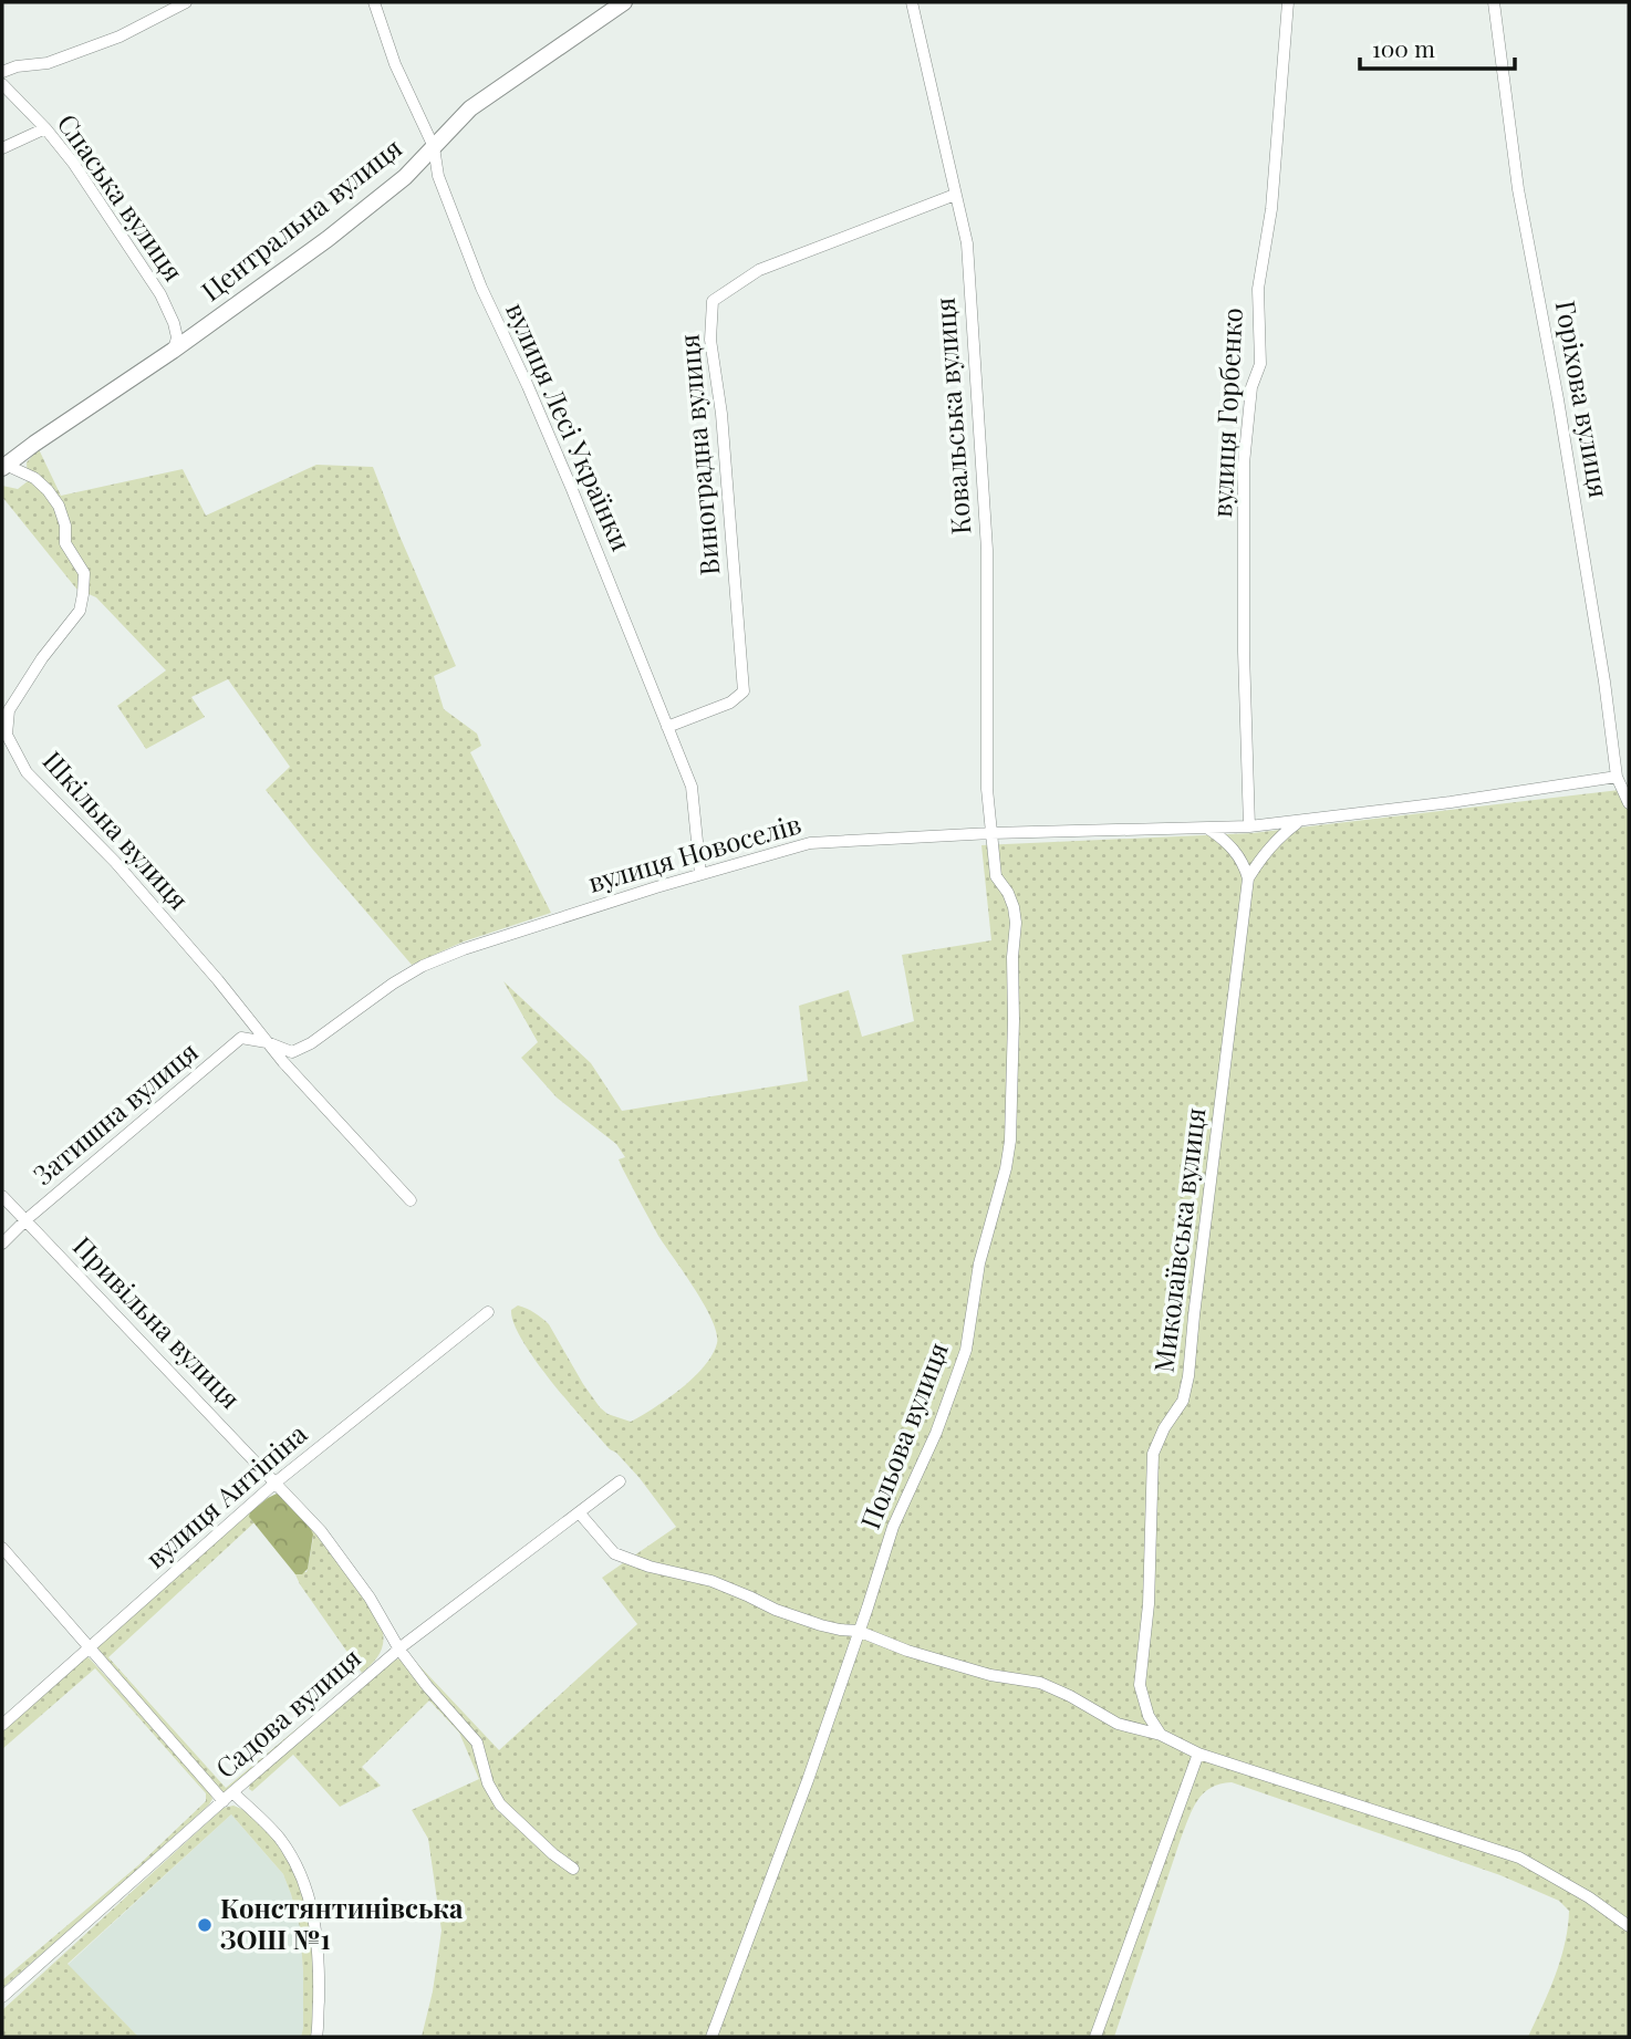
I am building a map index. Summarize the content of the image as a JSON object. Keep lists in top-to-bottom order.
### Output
{
  "streets": {
    "street": [
      "Спаська вулиця",
      "Центральна вулиця",
      "Горіхова вулиця",
      "вулиця Горбенко",
      "Ковальська вулиця",
      "вулиця Лесі Українки",
      "Виноградна вулиця",
      "Шкільна вулиця",
      "вулиця Новоселів",
      "Затишна вулиця",
      "Миколаївська вулиця",
      "Привільна вулиця",
      "Польова вулиця",
      "вулиця Антіпіна",
      "Садова вулиця"
    ]
  },
  "crossings": [
    ["Спаська вулиця", "Центральна вулиця"],
    ["Центральна вулиця", "вулиця Лесі Українки"],
    ["Центральна вулиця", "Шкільна вулиця"],
    ["Горіхова вулиця", "вулиця Новоселів"],
    ["вулиця Горбенко", "вулиця Новоселів"],
    ["Ковальська вулиця", "Виноградна вулиця"],
    ["Ковальська вулиця", "вулиця Новоселів"],
    ["Ковальська вулиця", "Польова вулиця"],
    ["вулиця Лесі Українки", "Виноградна вулиця"],
    ["вулиця Лесі Українки", "вулиця Новоселів"],
    ["Шкільна вулиця", "вулиця Новоселів"],
    ["Шкільна вулиця", "Затишна вулиця"],
    ["вулиця Новоселів", "Затишна вулиця"],
    ["вулиця Новоселів", "Миколаївська вулиця"],
    ["вулиця Новоселів", "Польова вулиця"],
    ["Затишна вулиця", "Привільна вулиця"],
    ["Привільна вулиця", "вулиця Антіпіна"],
    ["Привільна вулиця", "Садова вулиця"]
  ],
  "places": ["Констянтинівська ЗОШ №1"],
  "scale_bar": "100 m"
}
